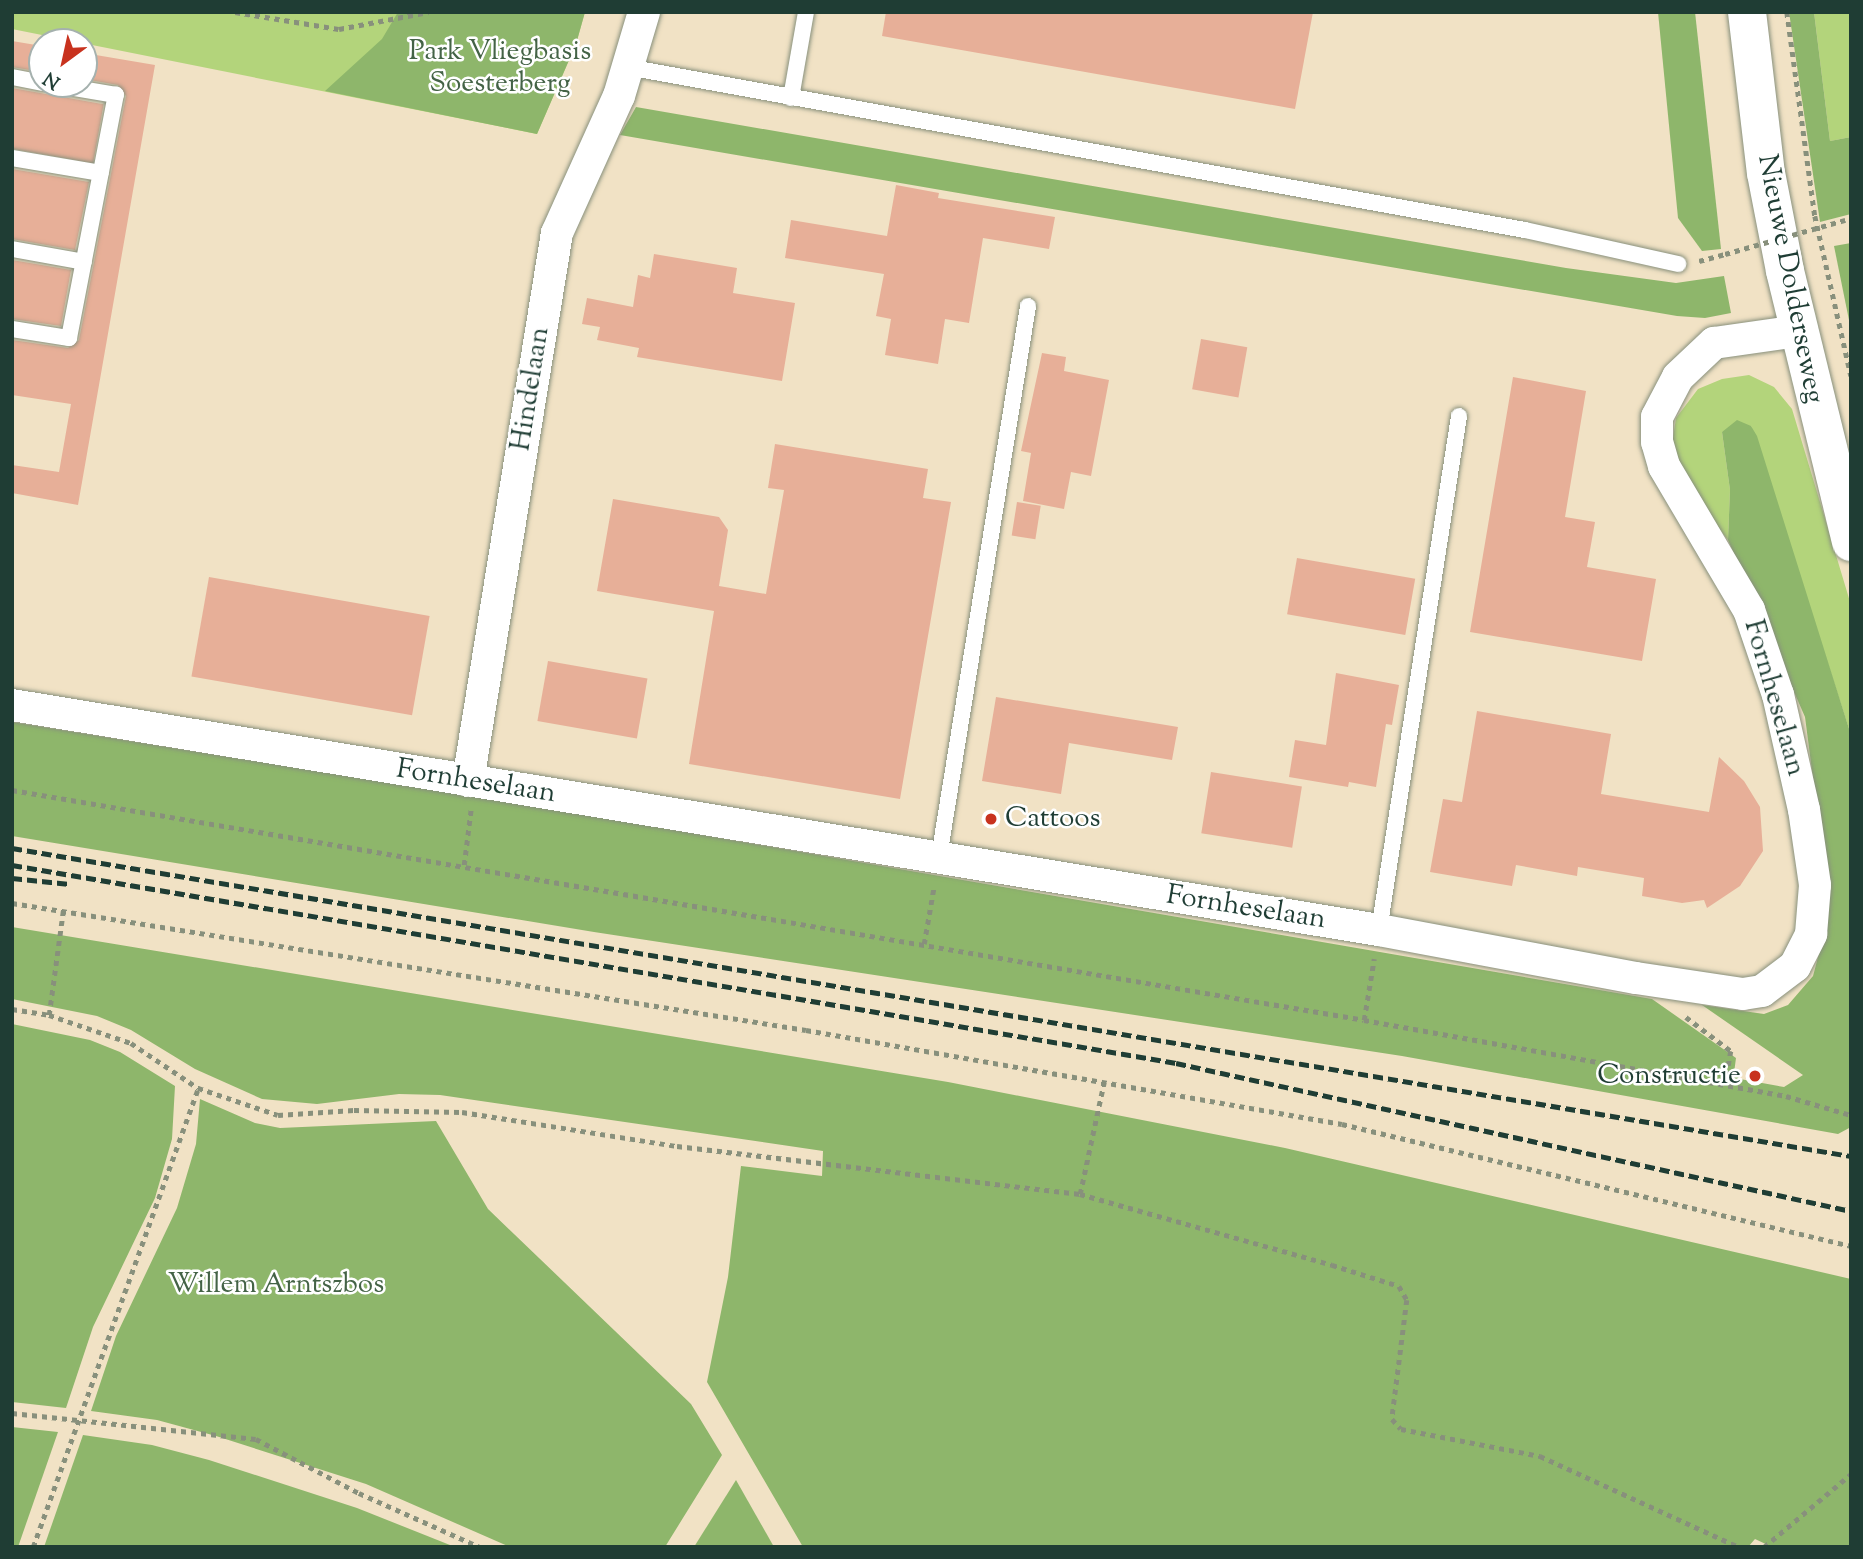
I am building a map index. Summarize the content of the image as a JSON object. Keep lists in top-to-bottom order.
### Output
{
  "streets": {
    "main road": ["Nieuwe Dolderseweg"],
    "street": ["Hindelaan", "Fornheselaan"]
  },
  "crossings": [
    ["Nieuwe Dolderseweg", "Fornheselaan"],
    ["Hindelaan", "Fornheselaan"]
  ],
  "parks": ["Park Vliegbasis Soesterberg", "Willem Arntszbos"],
  "places": ["Cattoos", "Constructie"],
  "north": "bottom left"
}
